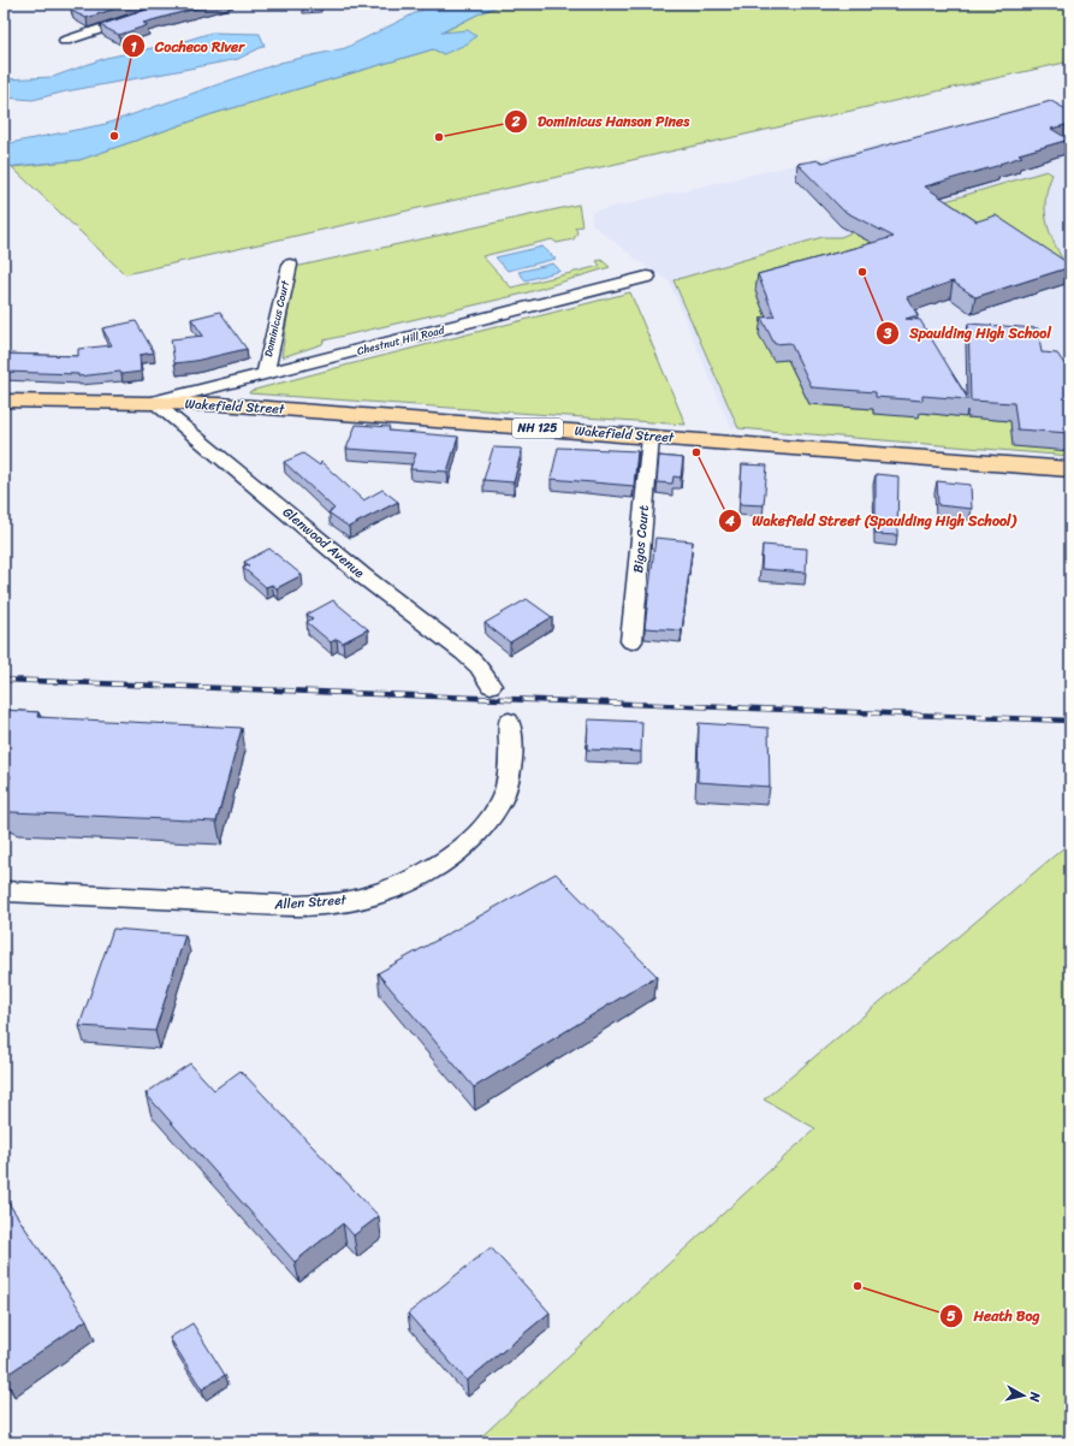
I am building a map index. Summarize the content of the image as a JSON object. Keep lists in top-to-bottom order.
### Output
{
  "streets": {
    "main road": ["Wakefield Street", "NH 125"],
    "street": [
      "Dominicus Court",
      "Chestnut Hill Road",
      "Bigos Court",
      "Glenwood Avenue",
      "Allen Street"
    ]
  },
  "crossings": [
    ["Dominicus Court", "Chestnut Hill Road"],
    ["Chestnut Hill Road", "Wakefield Street"],
    ["Chestnut Hill Road", "Glenwood Avenue"],
    ["Wakefield Street", "Bigos Court"],
    ["Wakefield Street", "Glenwood Avenue"]
  ],
  "places": [
    "Cocheco River",
    "Dominicus Hanson Pines",
    "Spaulding High School",
    "Wakefield Street (Spaulding High School)",
    "Heath Bog"
  ],
  "north": "right"
}
